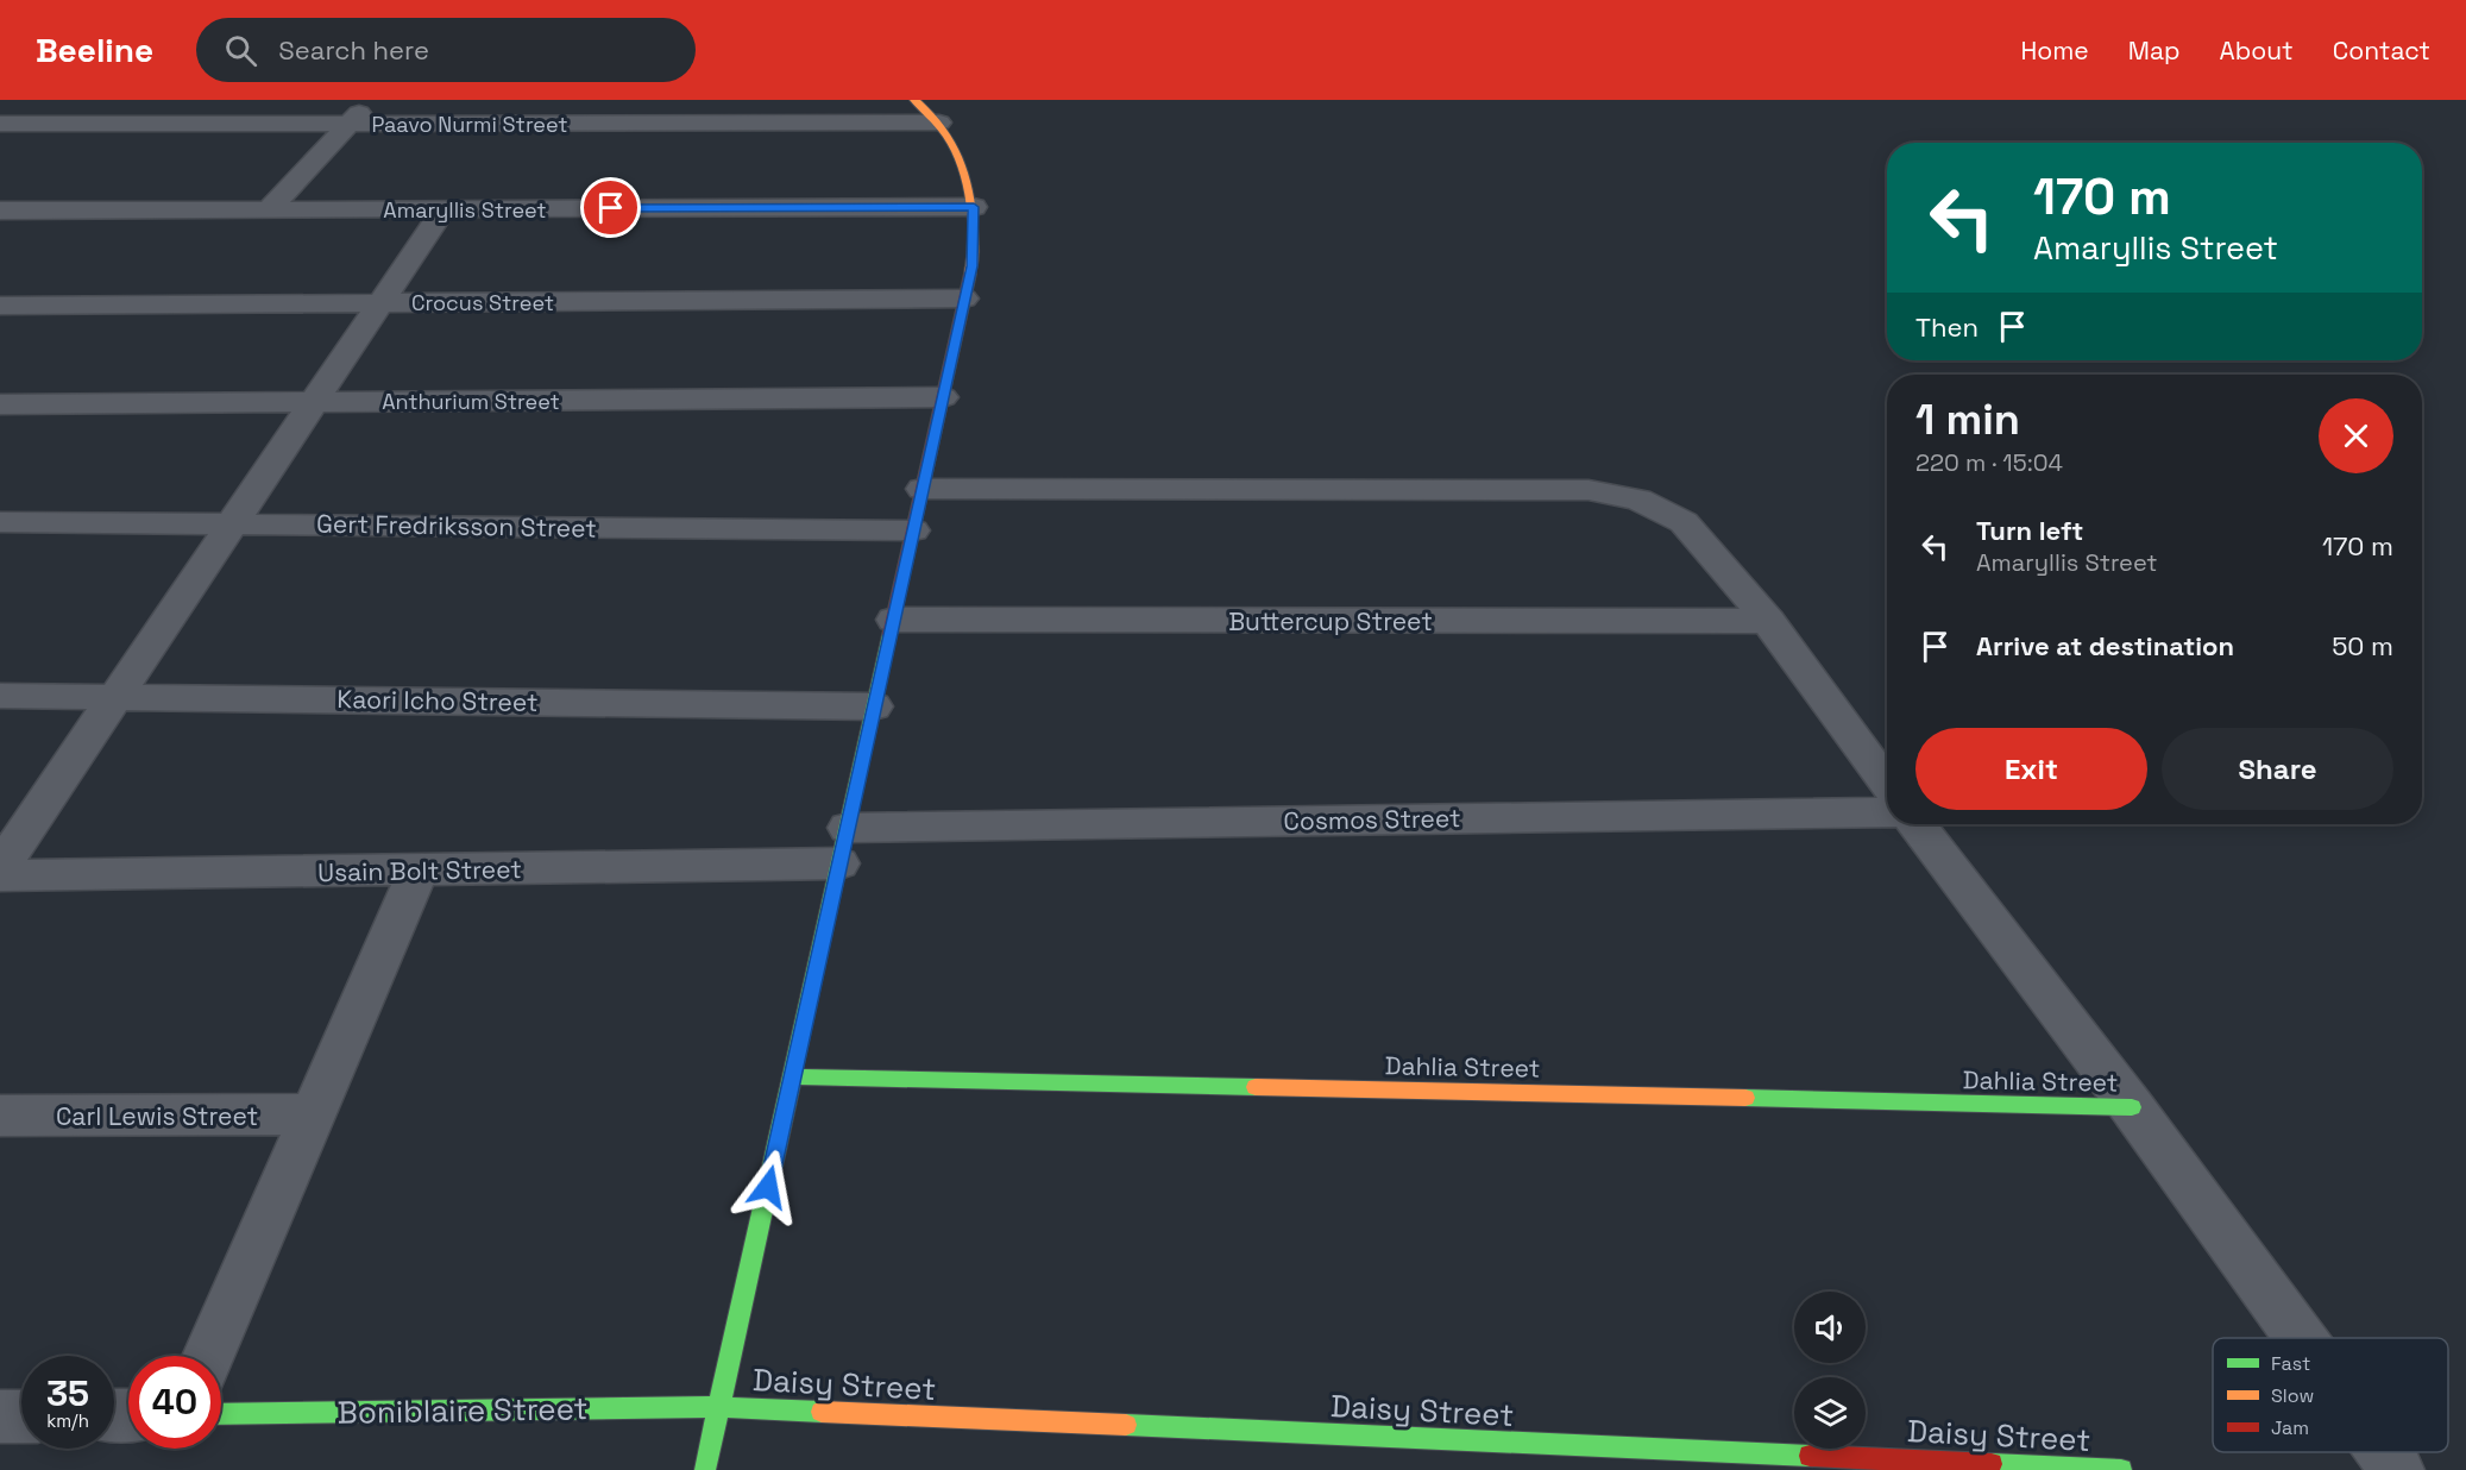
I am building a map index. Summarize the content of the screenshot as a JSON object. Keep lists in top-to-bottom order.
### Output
{
  "streets": {
    "street": [
      "Paavo Nurmi Street",
      "Amaryllis Street",
      "Crocus Street",
      "Anthurium Street",
      "Gert Fredriksson Street",
      "Buttercup Street",
      "Kaori Icho Street",
      "Cosmos Street",
      "Usain Bolt Street",
      "Dahlia Street",
      "Carl Lewis Street",
      "Daisy Street",
      "Boniblaire Street"
    ]
  },
  "crossings": [
    ["Cosmos Street", "Usain Bolt Street"],
    ["Daisy Street", "Boniblaire Street"]
  ],
  "legend": ["Fast", "Slow", "Jam"],
  "page": {
    "header": "Beeline",
    "search": "Search here",
    "nav": [
      "Home",
      "Map",
      "About",
      "Contact"
    ],
    "turn": ["170 m", "Amaryllis Street"],
    "then": "Then",
    "heading": ["1 min", "220 m · 15:04"],
    "list": [
      {
        "name": "Turn left",
        "note": "Amaryllis Street",
        "value": "170 m"
      },
      {
        "name": "Arrive at destination",
        "value": "50 m"
      }
    ],
    "buttons": ["Exit", "Share"],
    "speed": "35 km/h",
    "limit": "40"
  }
}
